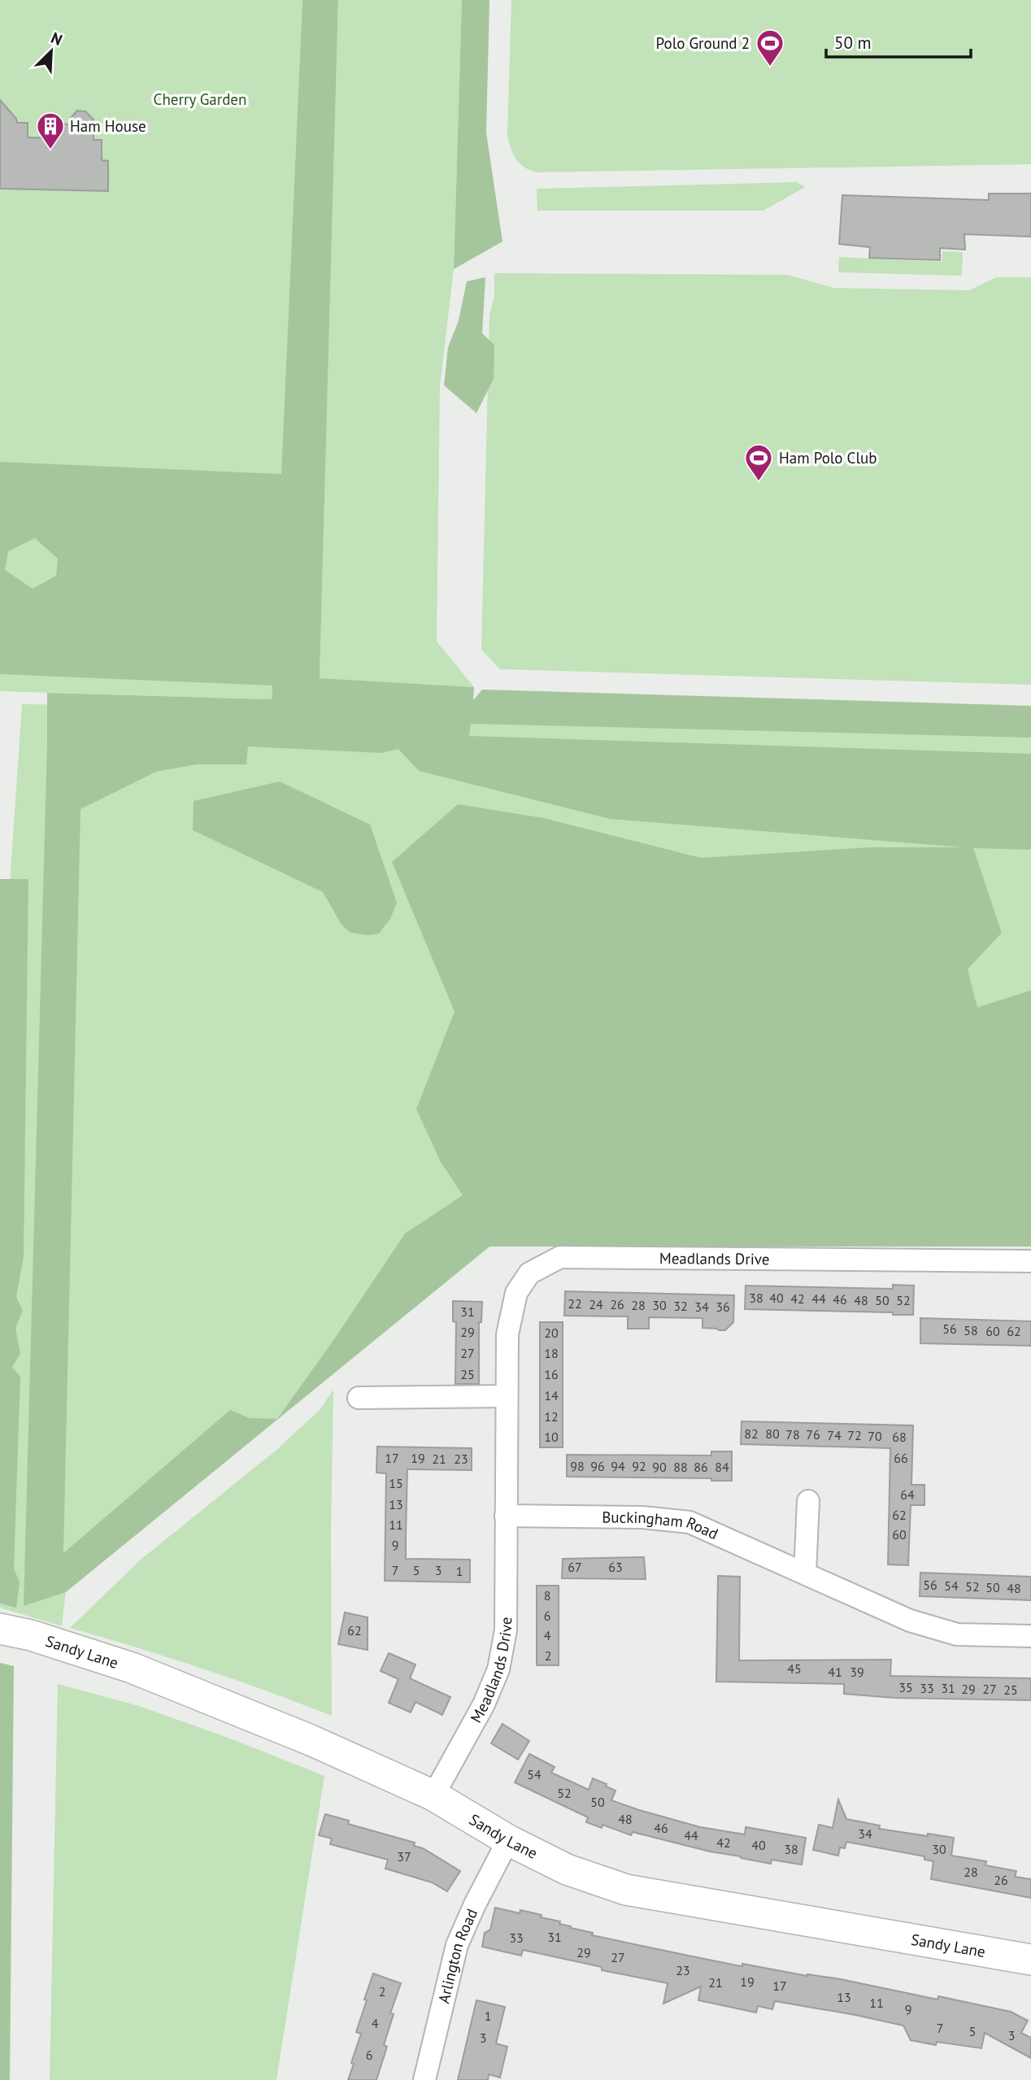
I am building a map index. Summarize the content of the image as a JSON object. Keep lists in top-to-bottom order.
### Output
{
  "streets": {
    "street": [
      "Meadlands Drive",
      "Buckingham Road",
      "Sandy Lane",
      "Arlington Road"
    ]
  },
  "crossings": [
    ["Meadlands Drive", "Buckingham Road"],
    ["Meadlands Drive", "Sandy Lane"],
    ["Sandy Lane", "Arlington Road"]
  ],
  "parks": ["Cherry Garden"],
  "places": {
    "sports": ["Polo Ground 2", "Ham Polo Club"],
    "building": ["Ham House"]
  },
  "house_numbers": [
    "38",
    "40",
    "42",
    "44",
    "46",
    "48",
    "50",
    "52",
    "22",
    "24",
    "26",
    "28",
    "30",
    "32",
    "34",
    "36",
    "31",
    "56",
    "58",
    "60",
    "62",
    "29",
    "20",
    "27",
    "18",
    "25",
    "16",
    "14",
    "12",
    "82",
    "80",
    "78",
    "76",
    "74",
    "72",
    "70",
    "10",
    "68",
    "17",
    "19",
    "66",
    "21",
    "23",
    "98",
    "96",
    "94",
    "92",
    "90",
    "88",
    "86",
    "84",
    "15",
    "64",
    "13",
    "62",
    "11",
    "60",
    "9",
    "67",
    "63",
    "7",
    "5",
    "3",
    "1",
    "56",
    "54",
    "52",
    "50",
    "48",
    "8",
    "6",
    "62",
    "4",
    "2",
    "45",
    "41",
    "39",
    "35",
    "33",
    "31",
    "29",
    "27",
    "25",
    "54",
    "52",
    "50",
    "48",
    "46",
    "34",
    "44",
    "42",
    "40",
    "38",
    "30",
    "37",
    "28",
    "26",
    "31",
    "33",
    "29",
    "27",
    "23",
    "19",
    "21",
    "17",
    "2",
    "13",
    "11",
    "9",
    "1",
    "4",
    "7",
    "5",
    "3",
    "3",
    "6"
  ],
  "scale_bar": "50 m",
  "north": "top right"
}
